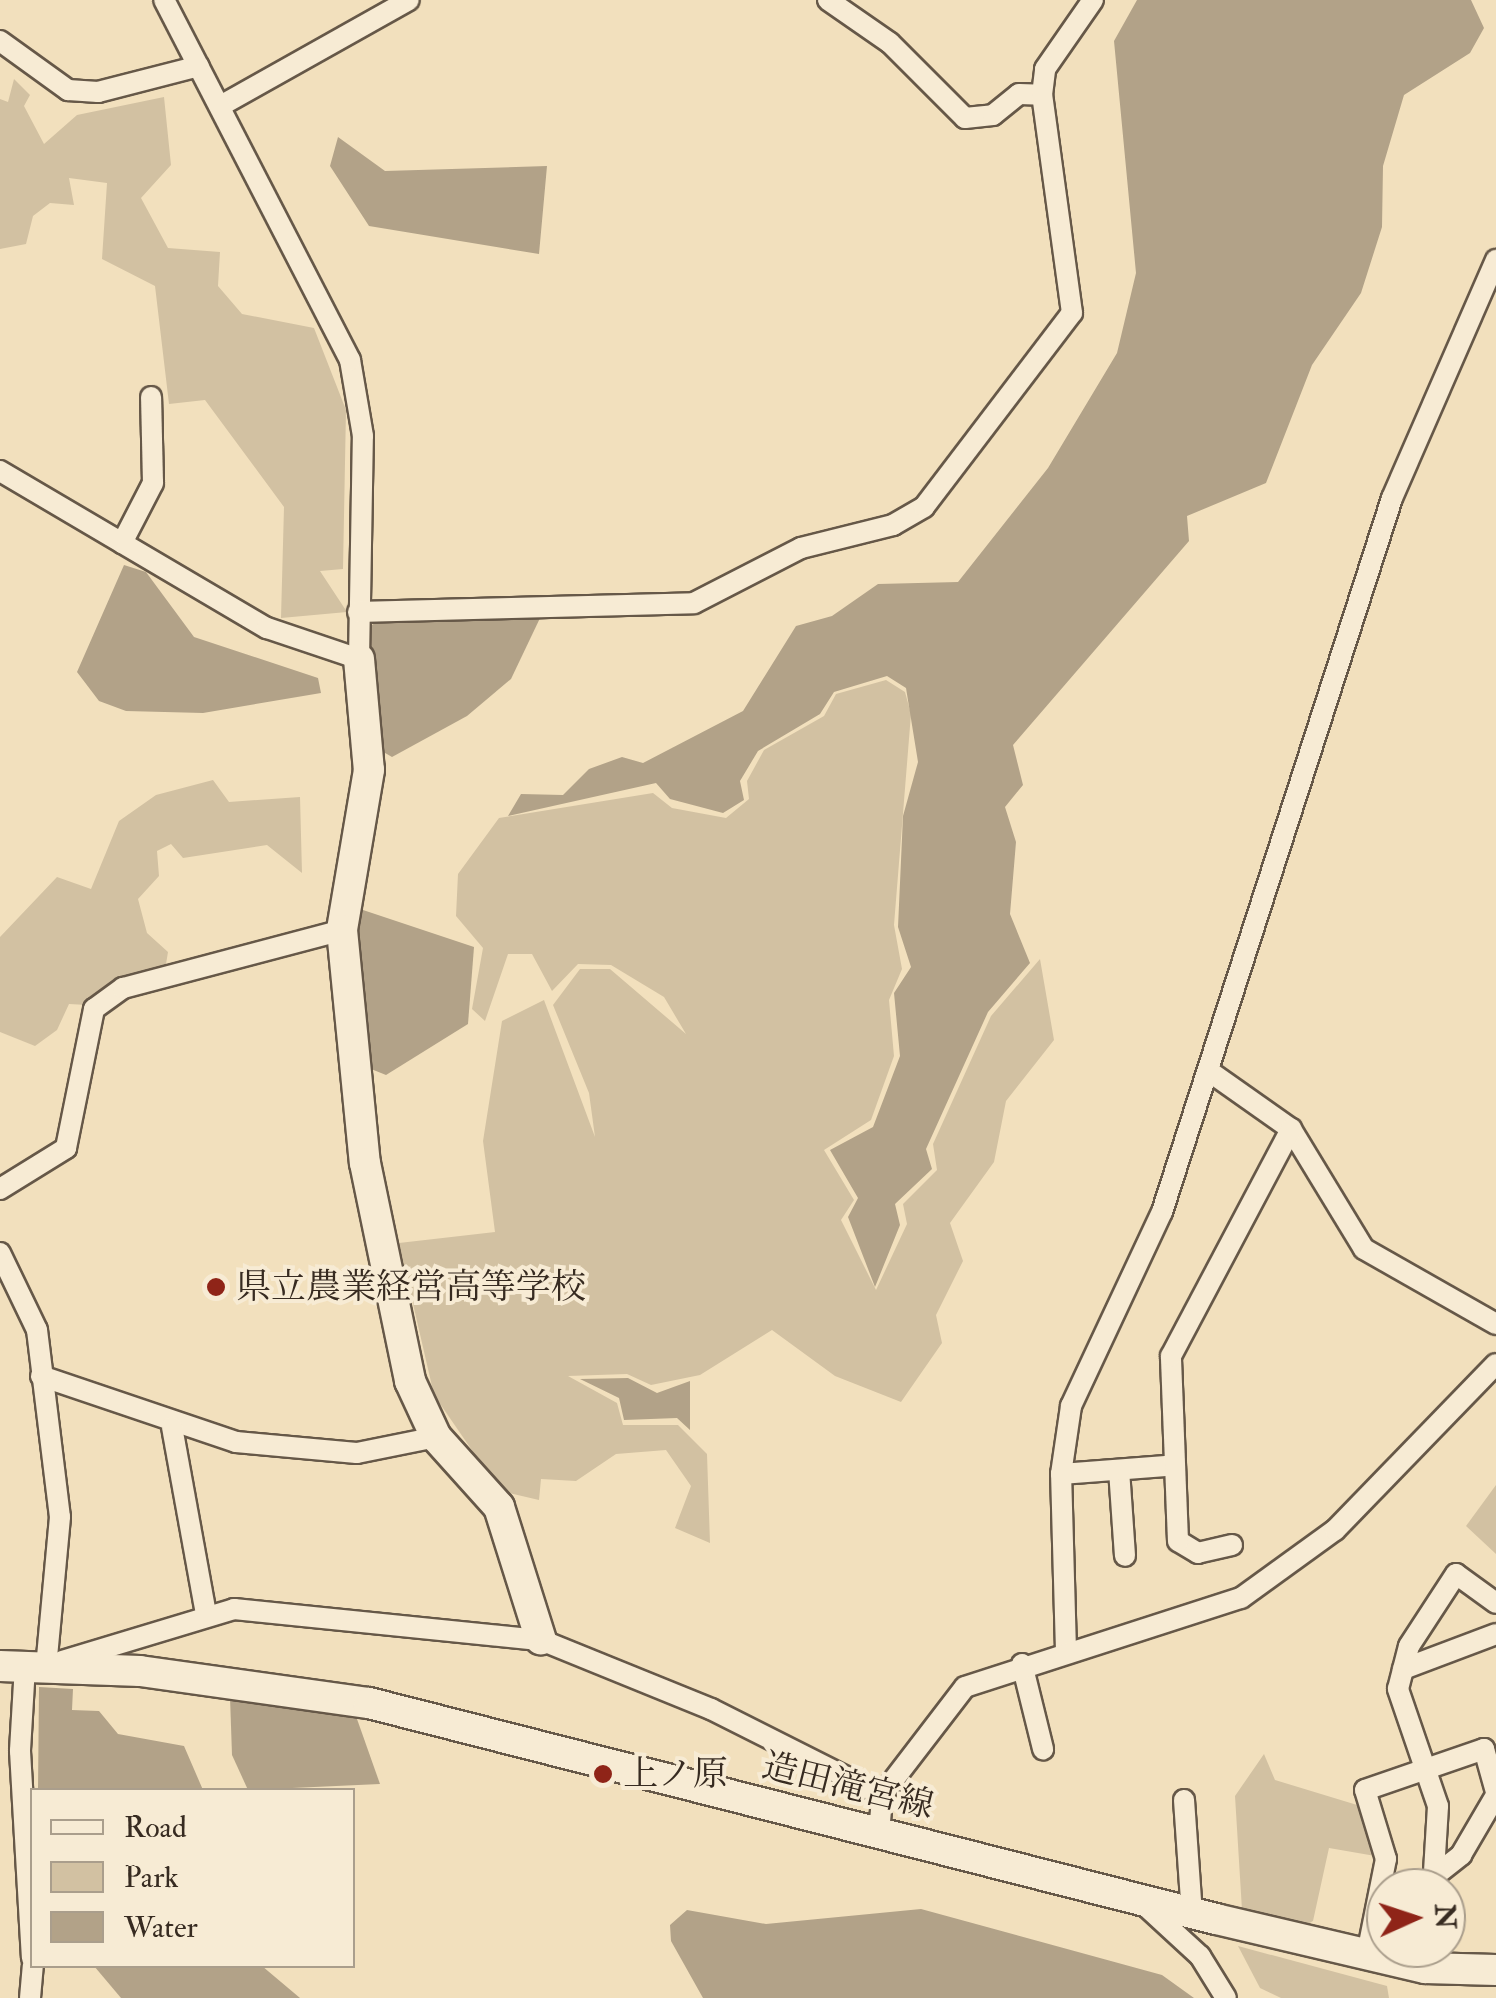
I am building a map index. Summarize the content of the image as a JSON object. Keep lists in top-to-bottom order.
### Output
{
  "streets": {
    "main road": ["造田滝宮線"]
  },
  "places": ["県立農業経営高等学校", "上ノ原"],
  "legend": ["Road", "Park", "Water"],
  "north": "right"
}
